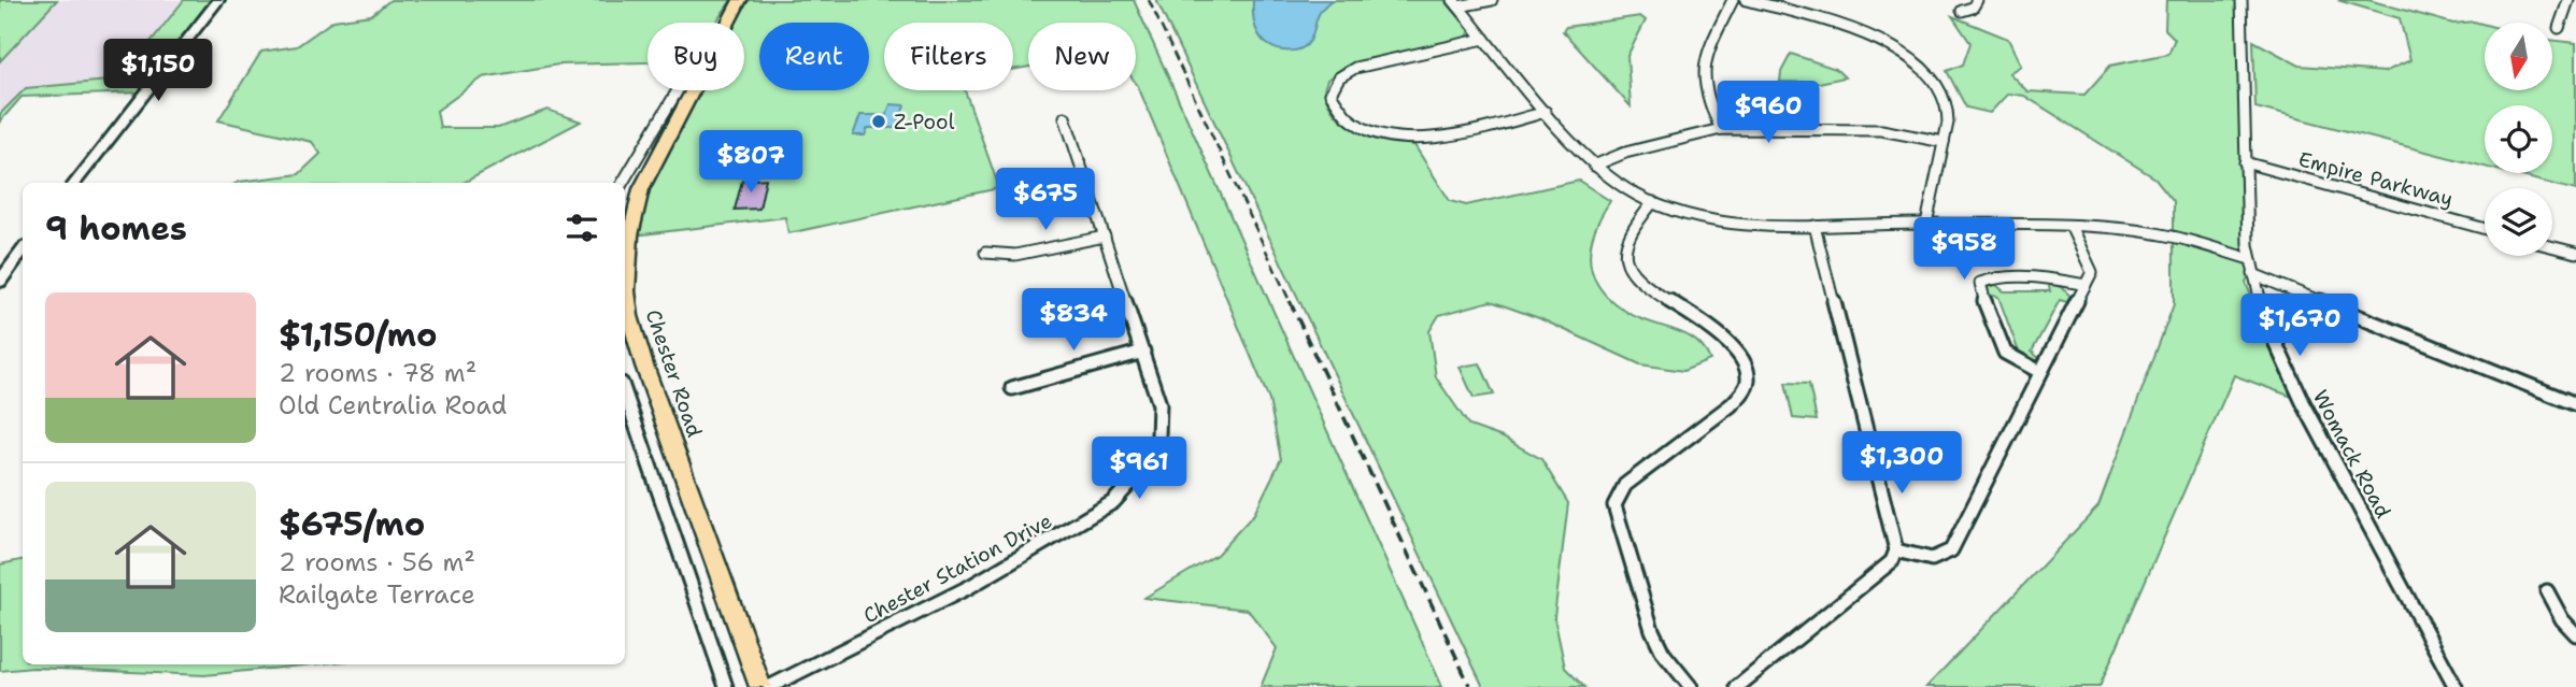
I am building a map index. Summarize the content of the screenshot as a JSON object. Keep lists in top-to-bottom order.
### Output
{
  "streets": {
    "main road": ["Chester Road"],
    "street": ["Empire Parkway", "Womack Road", "Chester Station Drive"]
  },
  "crossings": [
    ["Empire Parkway", "Womack Road"]
  ],
  "places": ["Z-Pool"],
  "north": "bottom",
  "page": {
    "chip": [
      "Buy",
      "Rent",
      "Filters",
      "New"
    ],
    "price": [
      "$1,150",
      "$960",
      "$807",
      "$675",
      "$958",
      "$834",
      "$1,670",
      "$1,300",
      "$961"
    ],
    "heading": "9 homes",
    "list": [
      {
        "name": "$1,150/mo",
        "note": "2 rooms · 78 m² · Old Centralia Road"
      },
      {
        "name": "$675/mo",
        "note": "2 rooms · 56 m² · Railgate Terrace"
      }
    ]
  }
}
